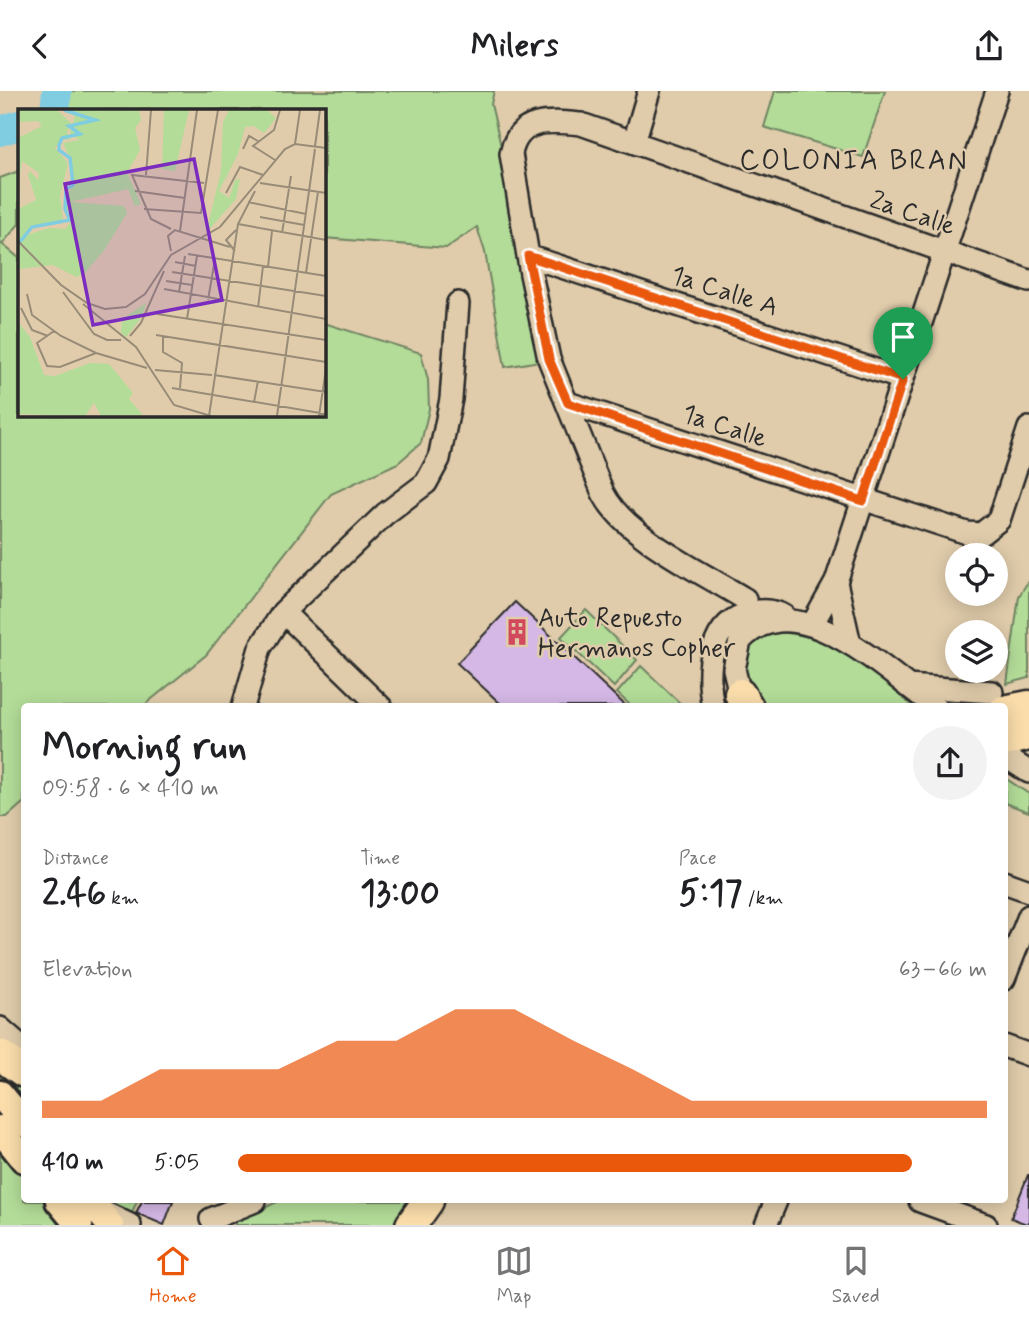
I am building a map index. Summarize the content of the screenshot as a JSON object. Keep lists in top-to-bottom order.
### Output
{
  "streets": {
    "street": ["2a Calle", "1a Calle A", "1a Calle"]
  },
  "crossings": [
    ["2a Calle", "1a Calle A"]
  ],
  "districts": ["COLONIA BRAN"],
  "places": {
    "building": ["Auto Repuesto Hermanos Copher"]
  },
  "page": {
    "header": "Milers",
    "heading": ["Morning run", "09:58 · 6 × 410 m"],
    "stats": [
      ["Distance", "2.46 km"],
      ["Time", "13:00"],
      ["Pace", "5:17 /km"]
    ],
    "chart": ["Elevation", "63–66 m"],
    "list": [
      {
        "name": "410 m",
        "note": "5:05"
      }
    ],
    "tabs": ["Home", "Map", "Saved"]
  }
}
